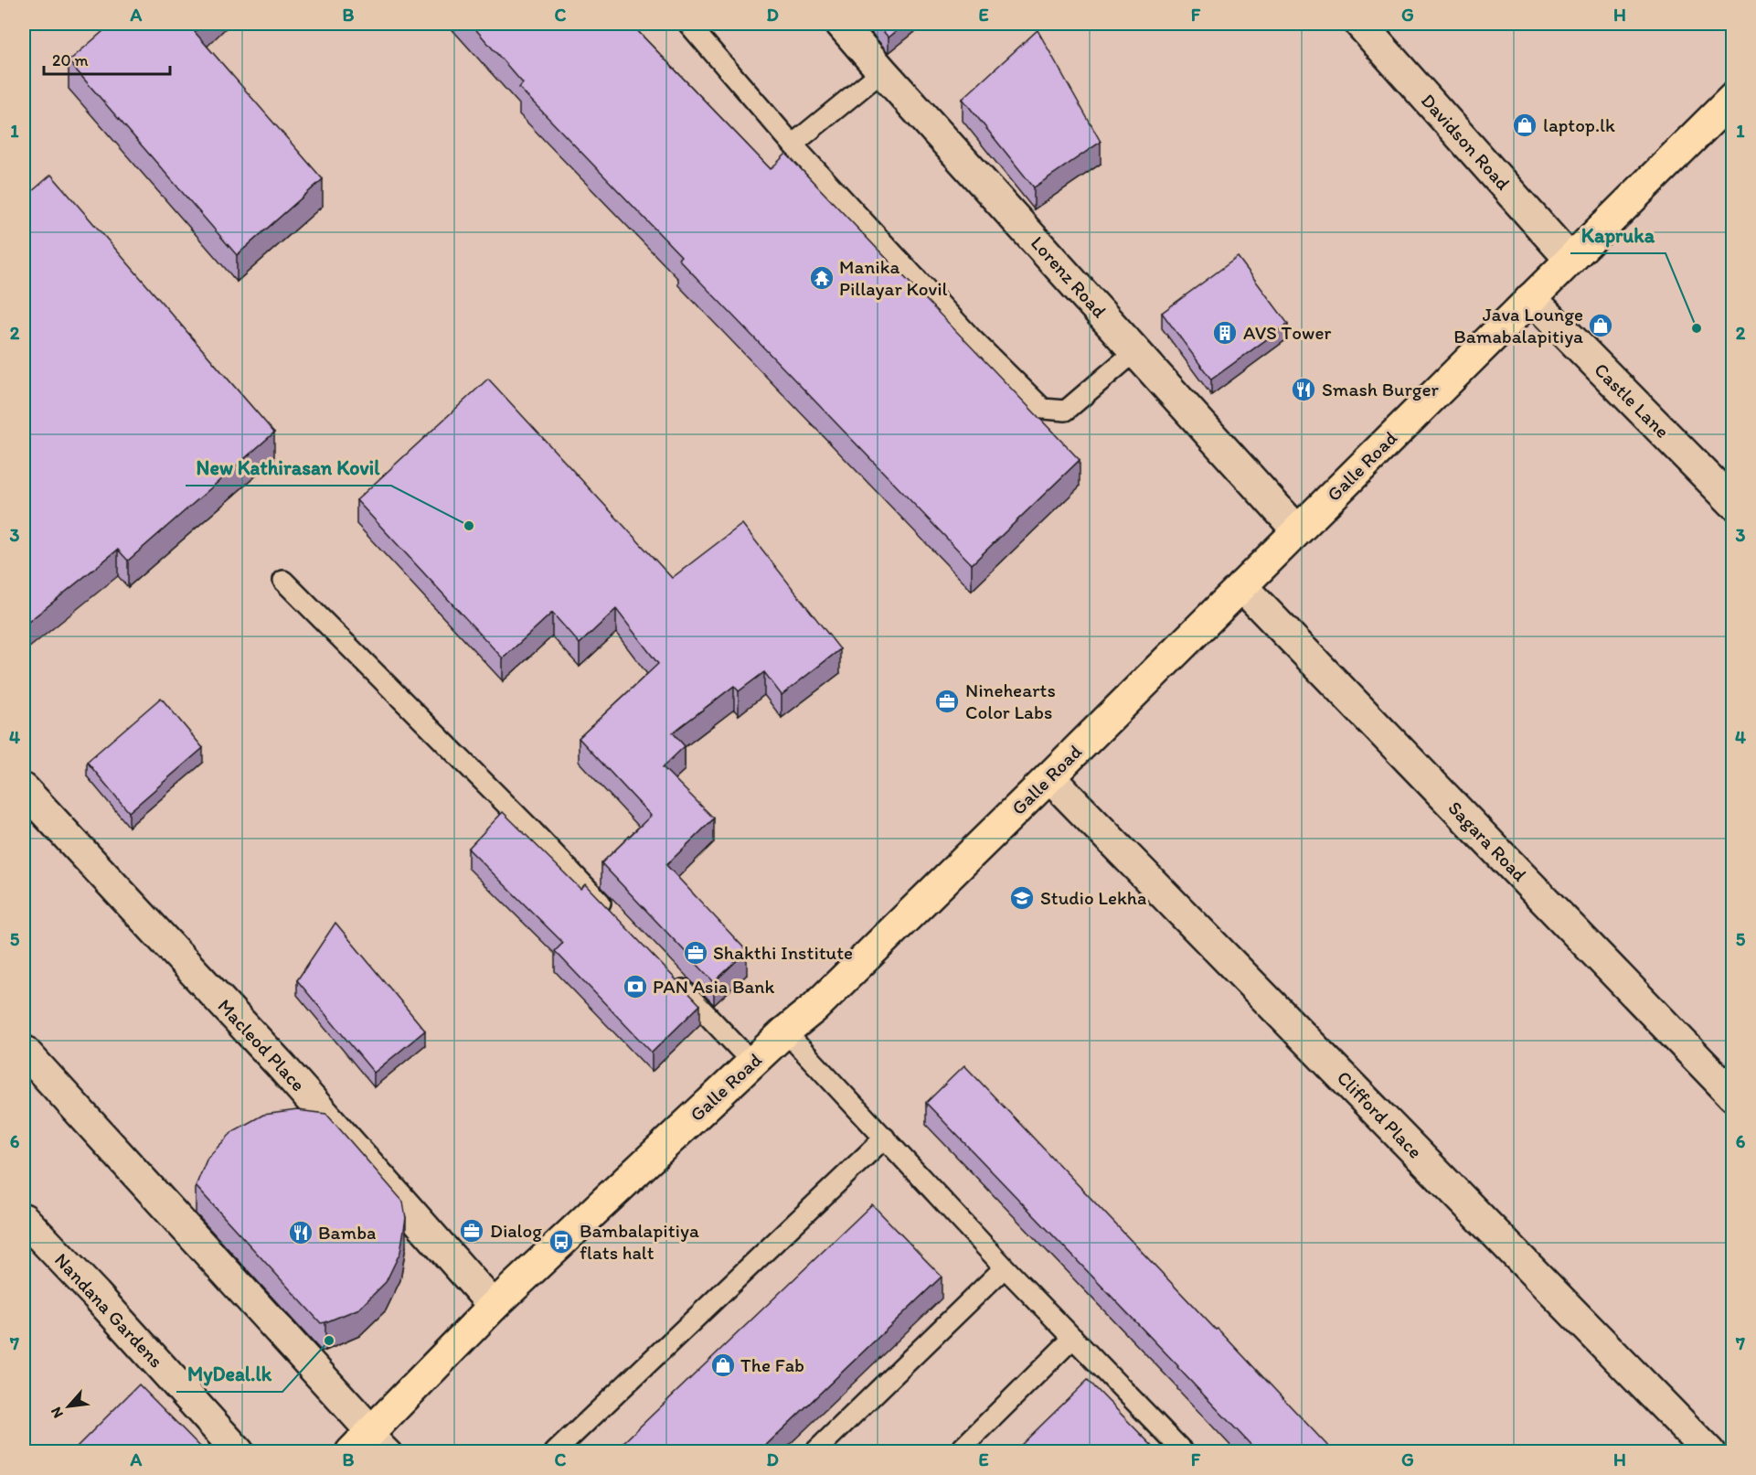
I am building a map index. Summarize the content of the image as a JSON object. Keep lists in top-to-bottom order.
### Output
{
  "streets": {
    "highway": ["Galle Road"],
    "street": [
      "Davidson Road",
      "Lorenz Road",
      "Castle Lane",
      "Sagara Road",
      "Macleod Place",
      "Clifford Place",
      "Nandana Gardens"
    ]
  },
  "crossings": [
    ["Davidson Road", "Galle Road"],
    ["Lorenz Road", "Galle Road"],
    ["Castle Lane", "Galle Road"],
    ["Galle Road", "Sagara Road"],
    ["Galle Road", "Macleod Place"],
    ["Galle Road", "Clifford Place"]
  ],
  "places": {
    "shop": ["laptop.lk", "Java Lounge Bamabalapitiya", "The Fab"],
    "temple": ["Manika Pillayar Kovil"],
    "other": ["Kapruka", "New Kathirasan Kovil", "MyDeal.lk"],
    "building": ["AVS Tower"],
    "restaurant": ["Smash Burger", "Bamba"],
    "office": ["Ninehearts Color Labs", "Shakthi Institute", "Dialog"],
    "school or university": ["Studio Lekha"],
    "bank": ["PAN Asia Bank"],
    "bus stop": ["Bambalapitiya flats halt"]
  },
  "scale_bar": "20 m",
  "north": "bottom left",
  "grid": {
    "columns": [
      "A",
      "B",
      "C",
      "D",
      "E",
      "F",
      "G",
      "H"
    ],
    "rows": [
      "1",
      "2",
      "3",
      "4",
      "5",
      "6",
      "7"
    ]
  }
}
